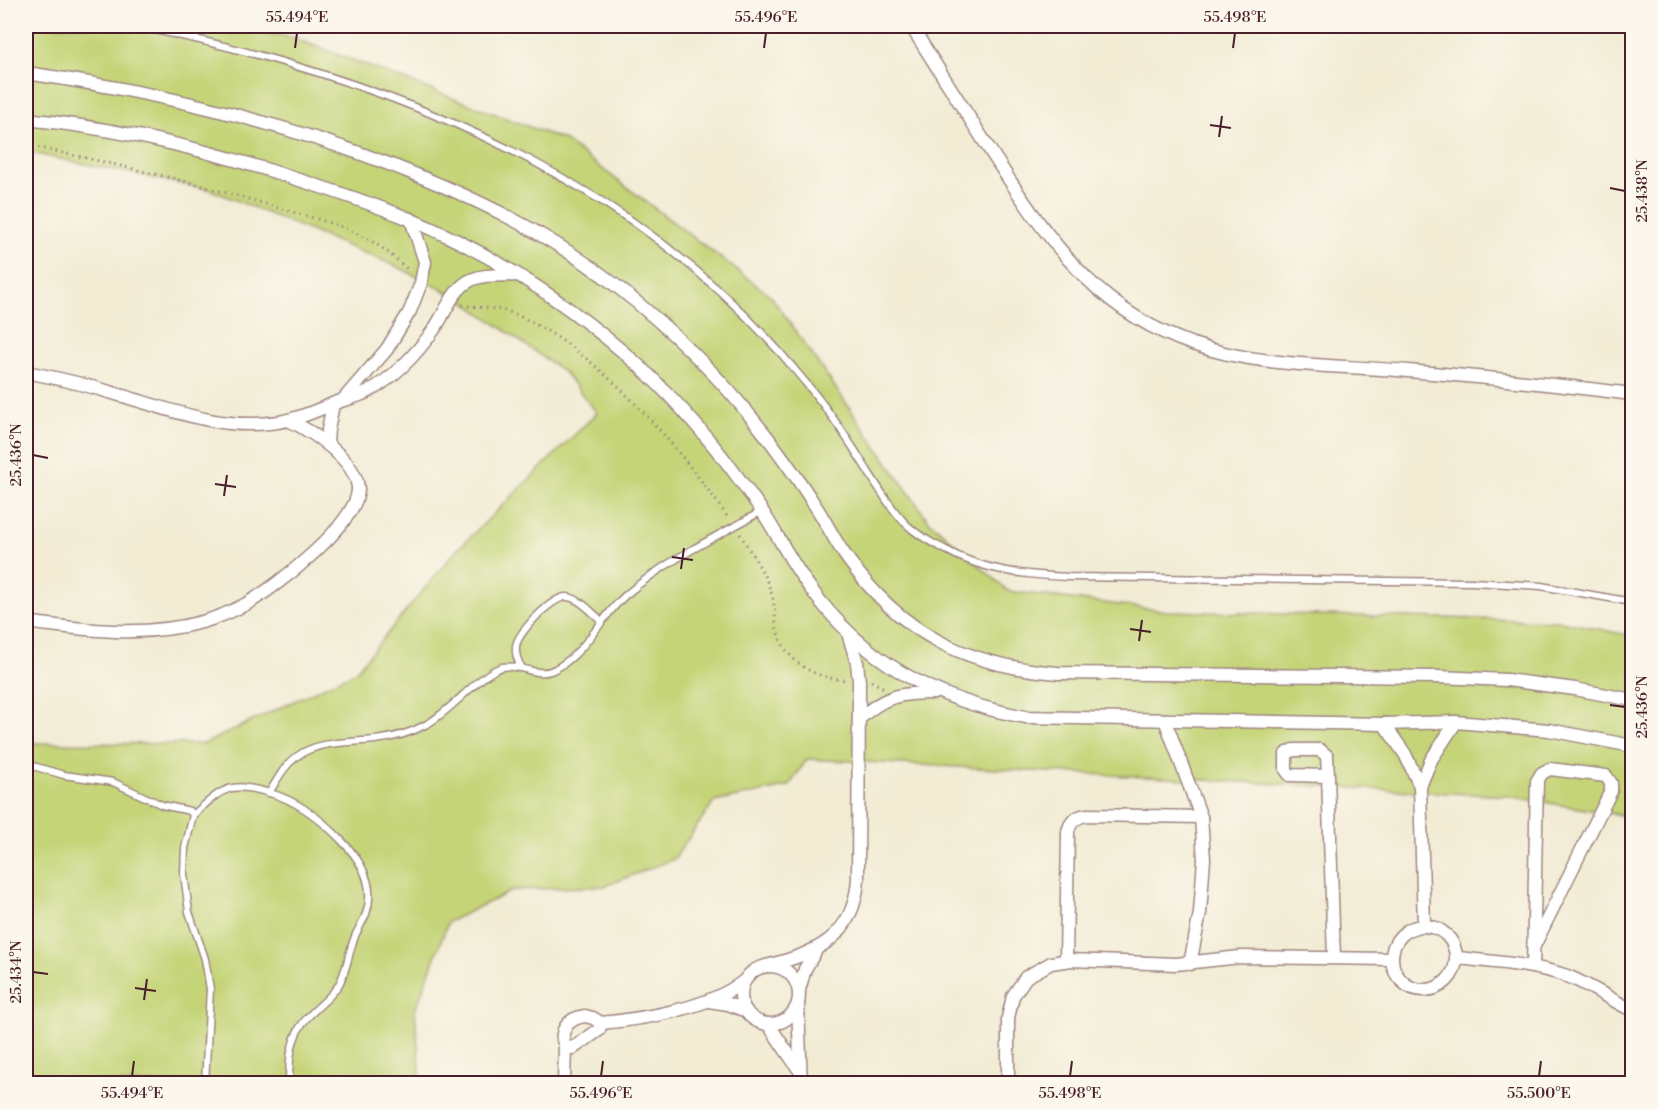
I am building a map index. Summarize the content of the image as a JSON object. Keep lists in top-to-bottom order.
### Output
{
  "coordinates": [
    "55.494°E",
    "55.496°E",
    "55.498°E",
    "25.438°N",
    "25.436°N",
    "25.434°N",
    "55.500°E"
  ]
}
